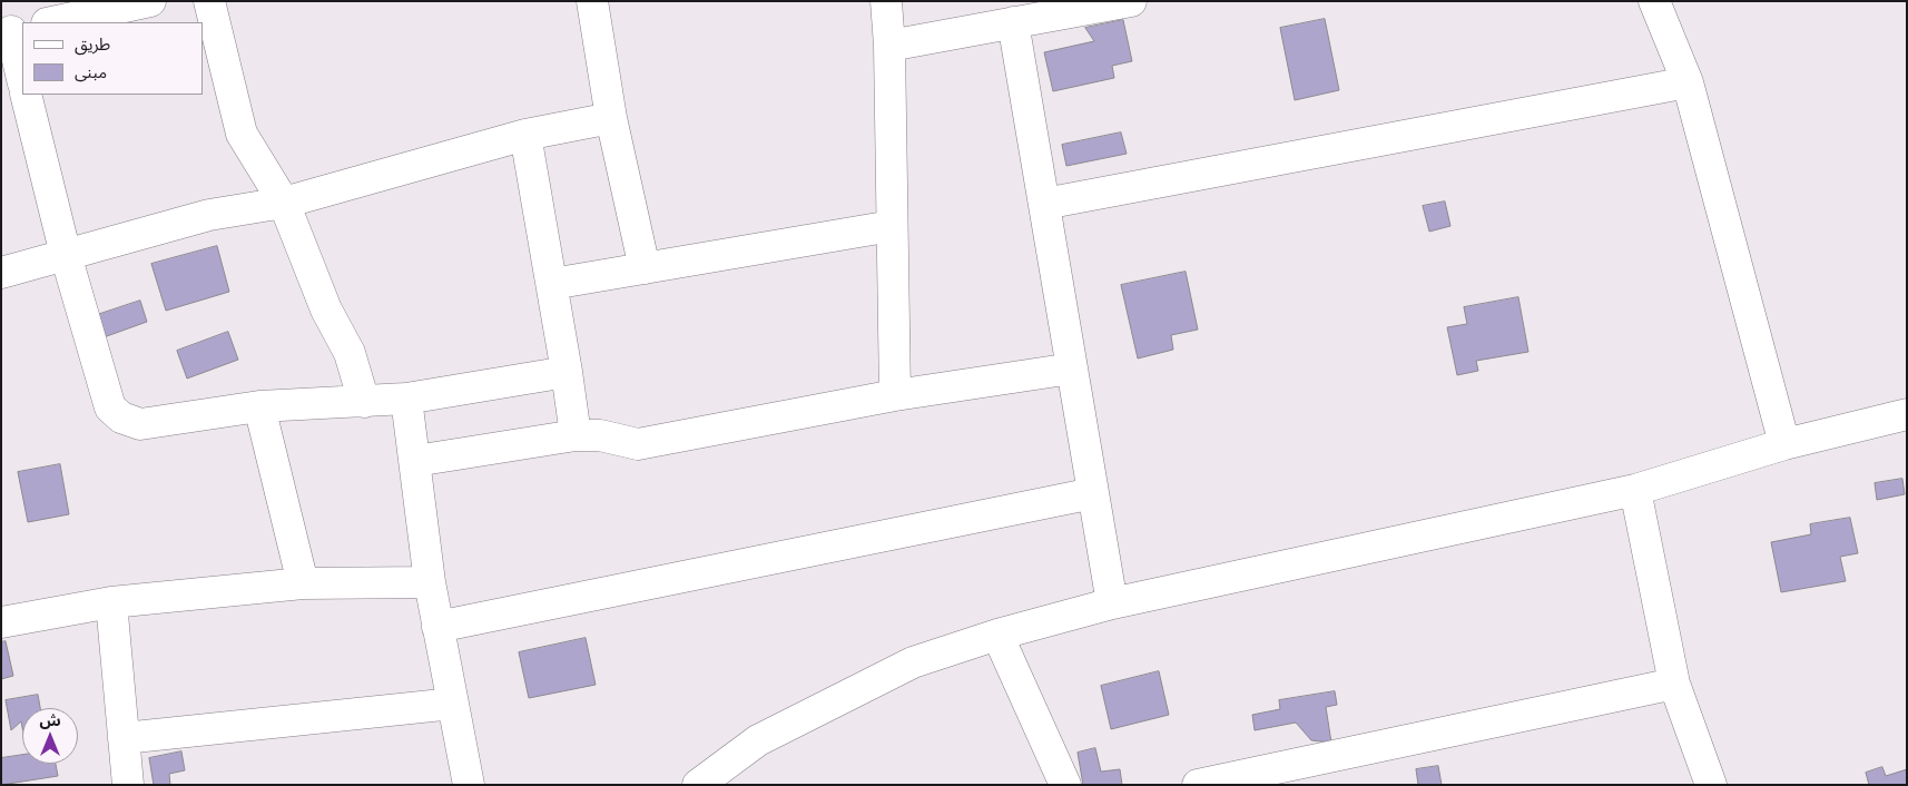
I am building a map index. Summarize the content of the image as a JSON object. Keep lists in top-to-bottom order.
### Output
{
  "legend": ["طريق", "مبنى"],
  "north": "top"
}
